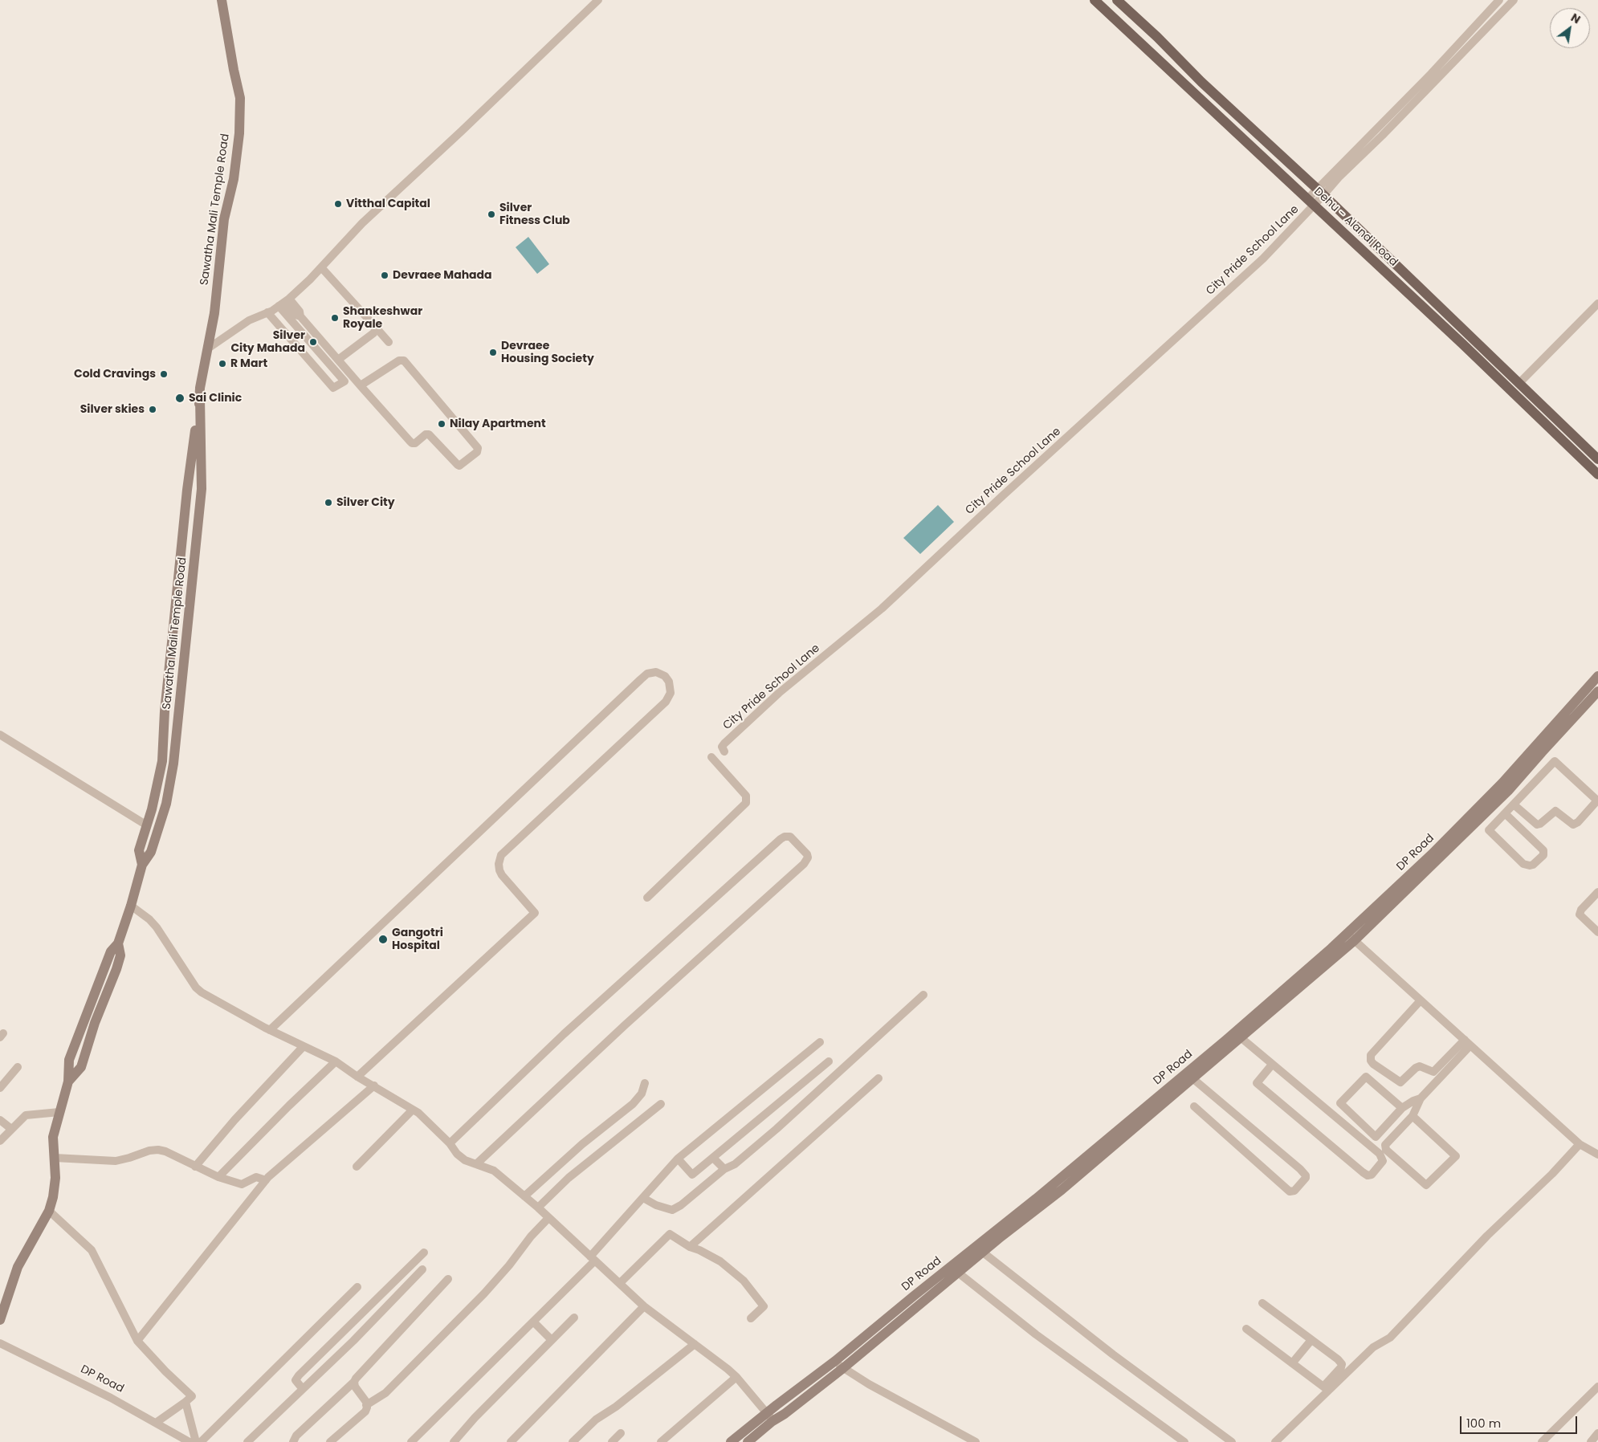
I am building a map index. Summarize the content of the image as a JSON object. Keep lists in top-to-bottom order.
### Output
{
  "streets": {
    "main road": ["Dehu - Alandi Road"],
    "street": ["Sawatha Mali Temple Road", "City Pride School Lane", "DP Road"]
  },
  "crossings": [
    ["Dehu - Alandi Road", "City Pride School Lane"]
  ],
  "places": [
    "Vitthal Capital",
    "Silver Fitness Club",
    "Devraee Mahada",
    "Shankeshwar Royale",
    "Silver City Mahada",
    "Devraee Housing Society",
    "R Mart",
    "Cold Cravings",
    "Sai Clinic",
    "Silver skies",
    "Nilay Apartment",
    "Silver City",
    "Gangotri Hospital"
  ],
  "scale_bar": "100 m",
  "north": "top right"
}
